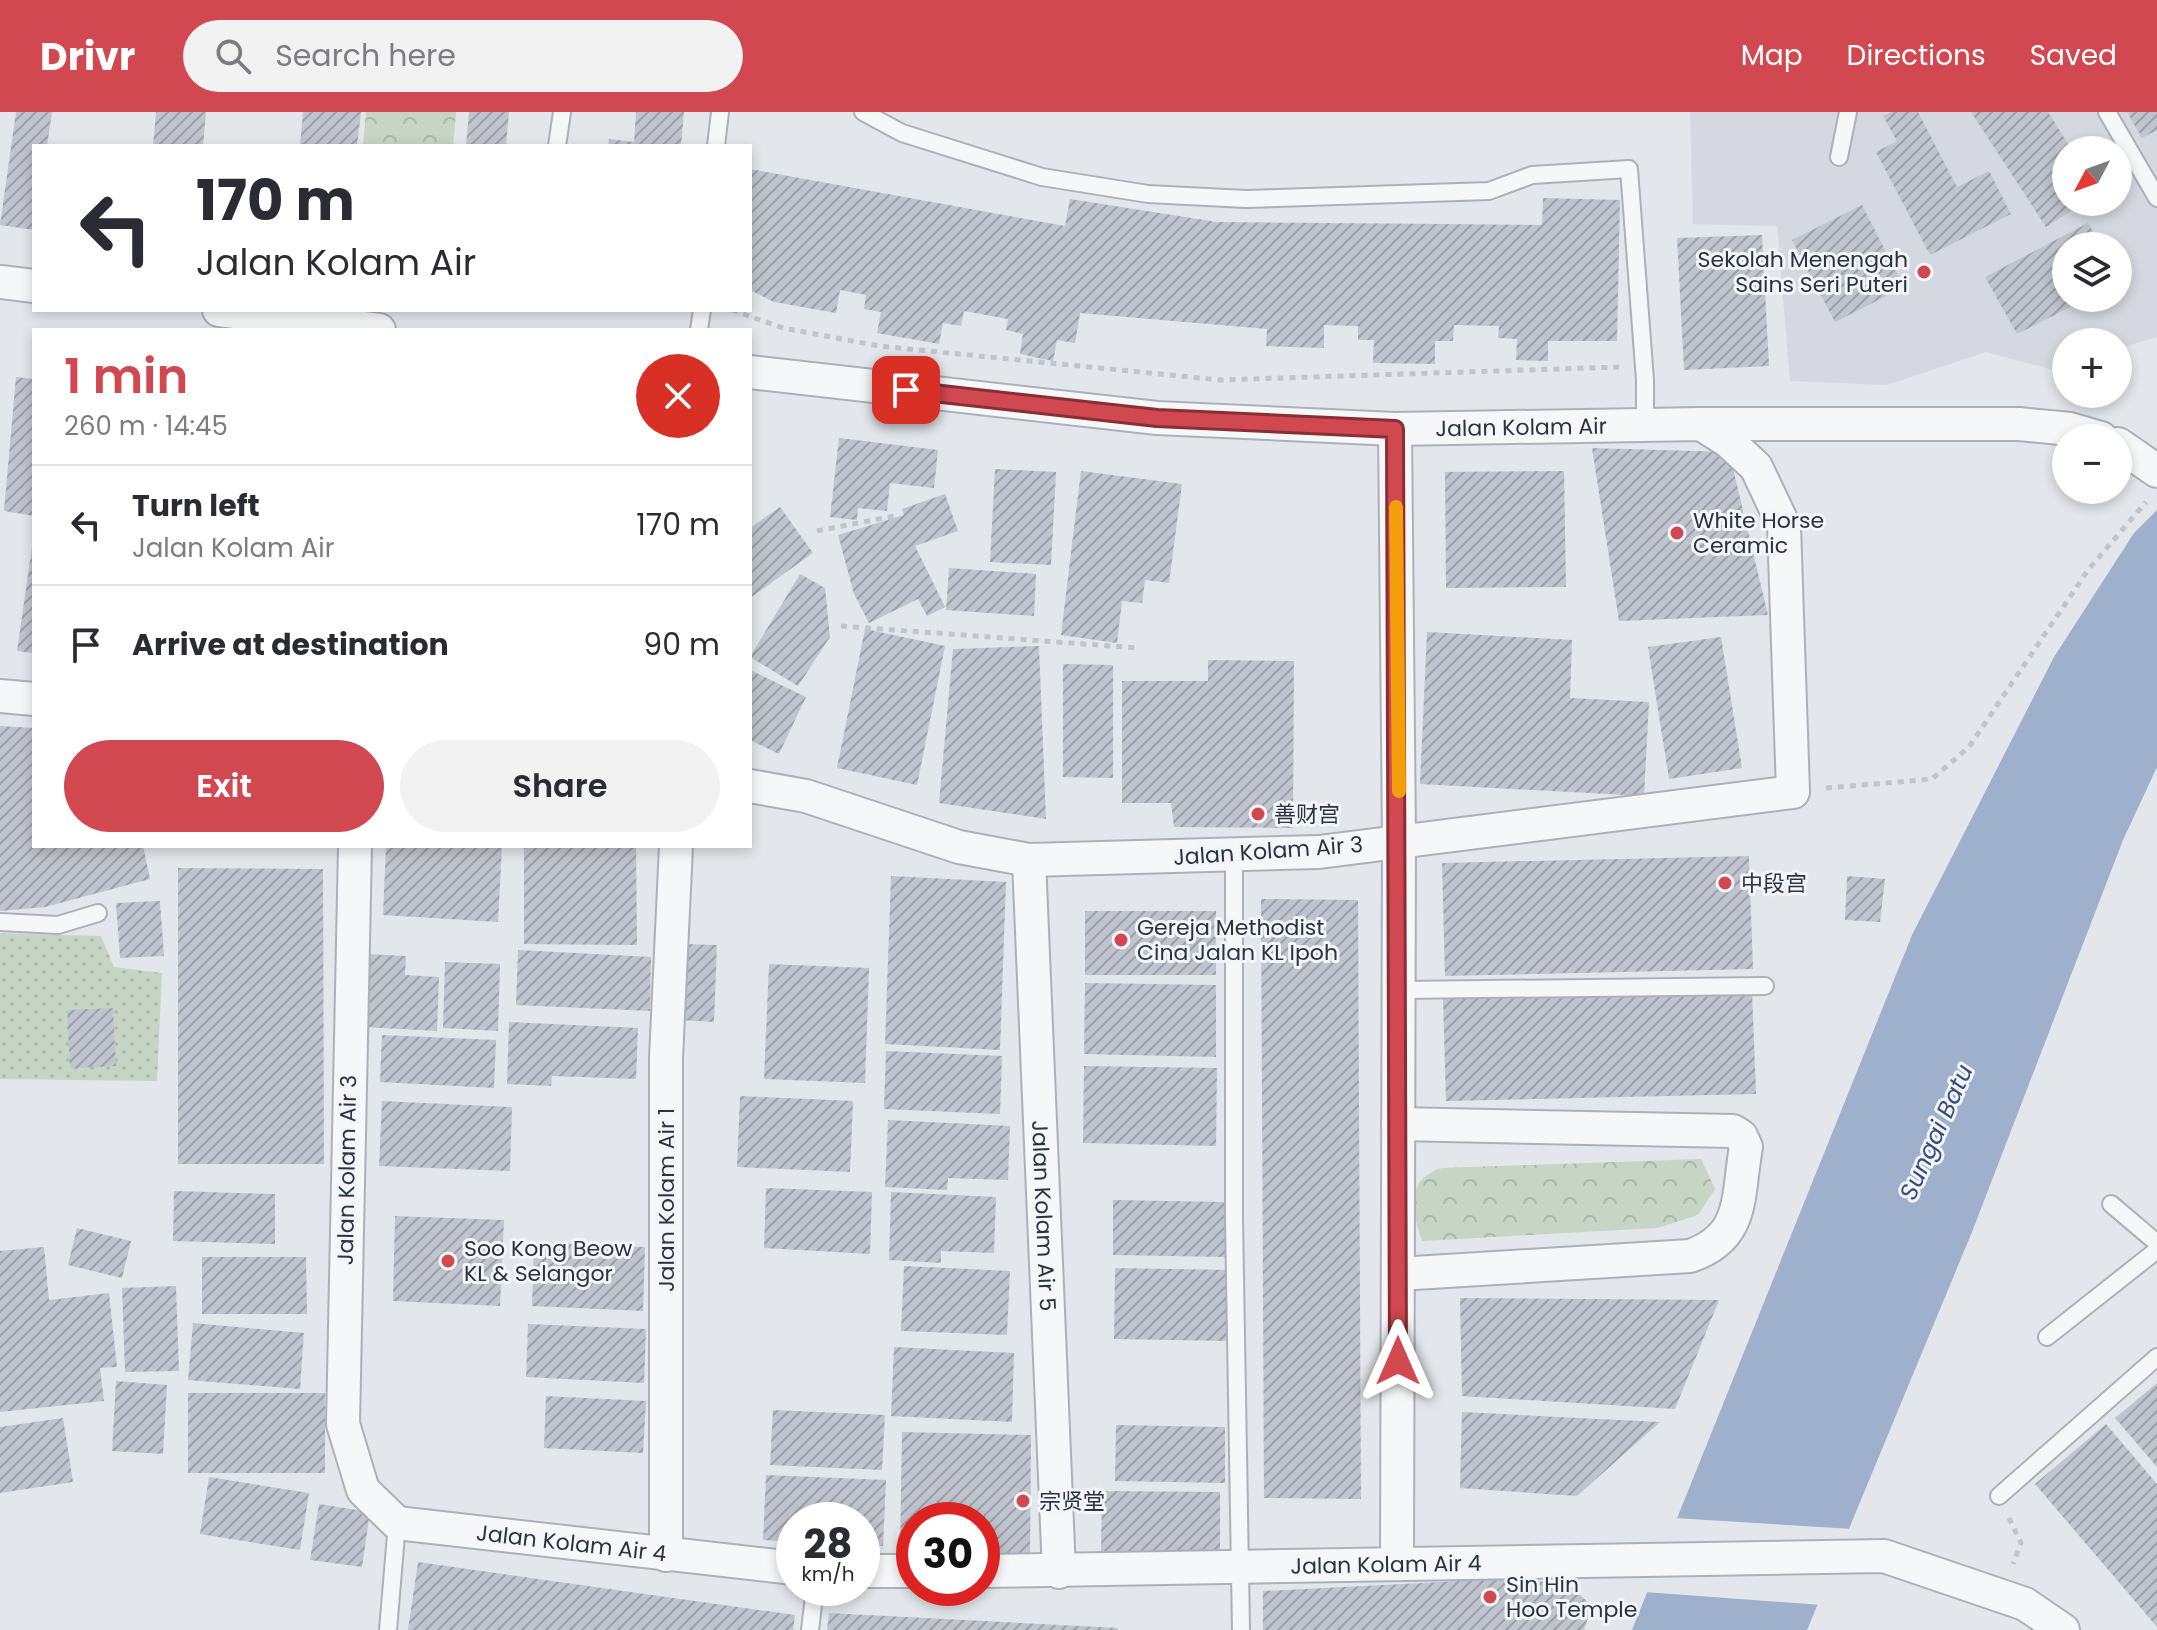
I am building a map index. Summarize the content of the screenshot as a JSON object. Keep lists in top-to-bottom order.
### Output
{
  "streets": {
    "street": [
      "Jalan Kolam Air",
      "Jalan Kolam Air 3",
      "Jalan Kolam Air 1",
      "Jalan Kolam Air 5",
      "Jalan Kolam Air 4"
    ]
  },
  "crossings": [
    ["Jalan Kolam Air 3", "Jalan Kolam Air 5"],
    ["Jalan Kolam Air 3", "Jalan Kolam Air 4"],
    ["Jalan Kolam Air 1", "Jalan Kolam Air 4"],
    ["Jalan Kolam Air 5", "Jalan Kolam Air 4"]
  ],
  "water": ["Sungai Batu"],
  "places": [
    "Sekolah Menengah Sains Seri Puteri",
    "White Horse Ceramic",
    "善财宫",
    "中段宫",
    "Gereja Methodist Cina Jalan KL Ipoh",
    "Soo Kong Beow KL & Selangor",
    "宗贤堂",
    "Sin Hin Hoo Temple"
  ],
  "north": "bottom left",
  "page": {
    "header": "Drivr",
    "search": "Search here",
    "nav": ["Map", "Directions", "Saved"],
    "map_buttons": ["+", "−"],
    "turn": ["170 m", "Jalan Kolam Air"],
    "heading": ["1 min", "260 m · 14:45"],
    "list": [
      {
        "name": "Turn left",
        "note": "Jalan Kolam Air",
        "value": "170 m"
      },
      {
        "name": "Arrive at destination",
        "value": "90 m"
      }
    ],
    "buttons": ["Exit", "Share"],
    "speed": "28 km/h",
    "limit": "30"
  }
}
